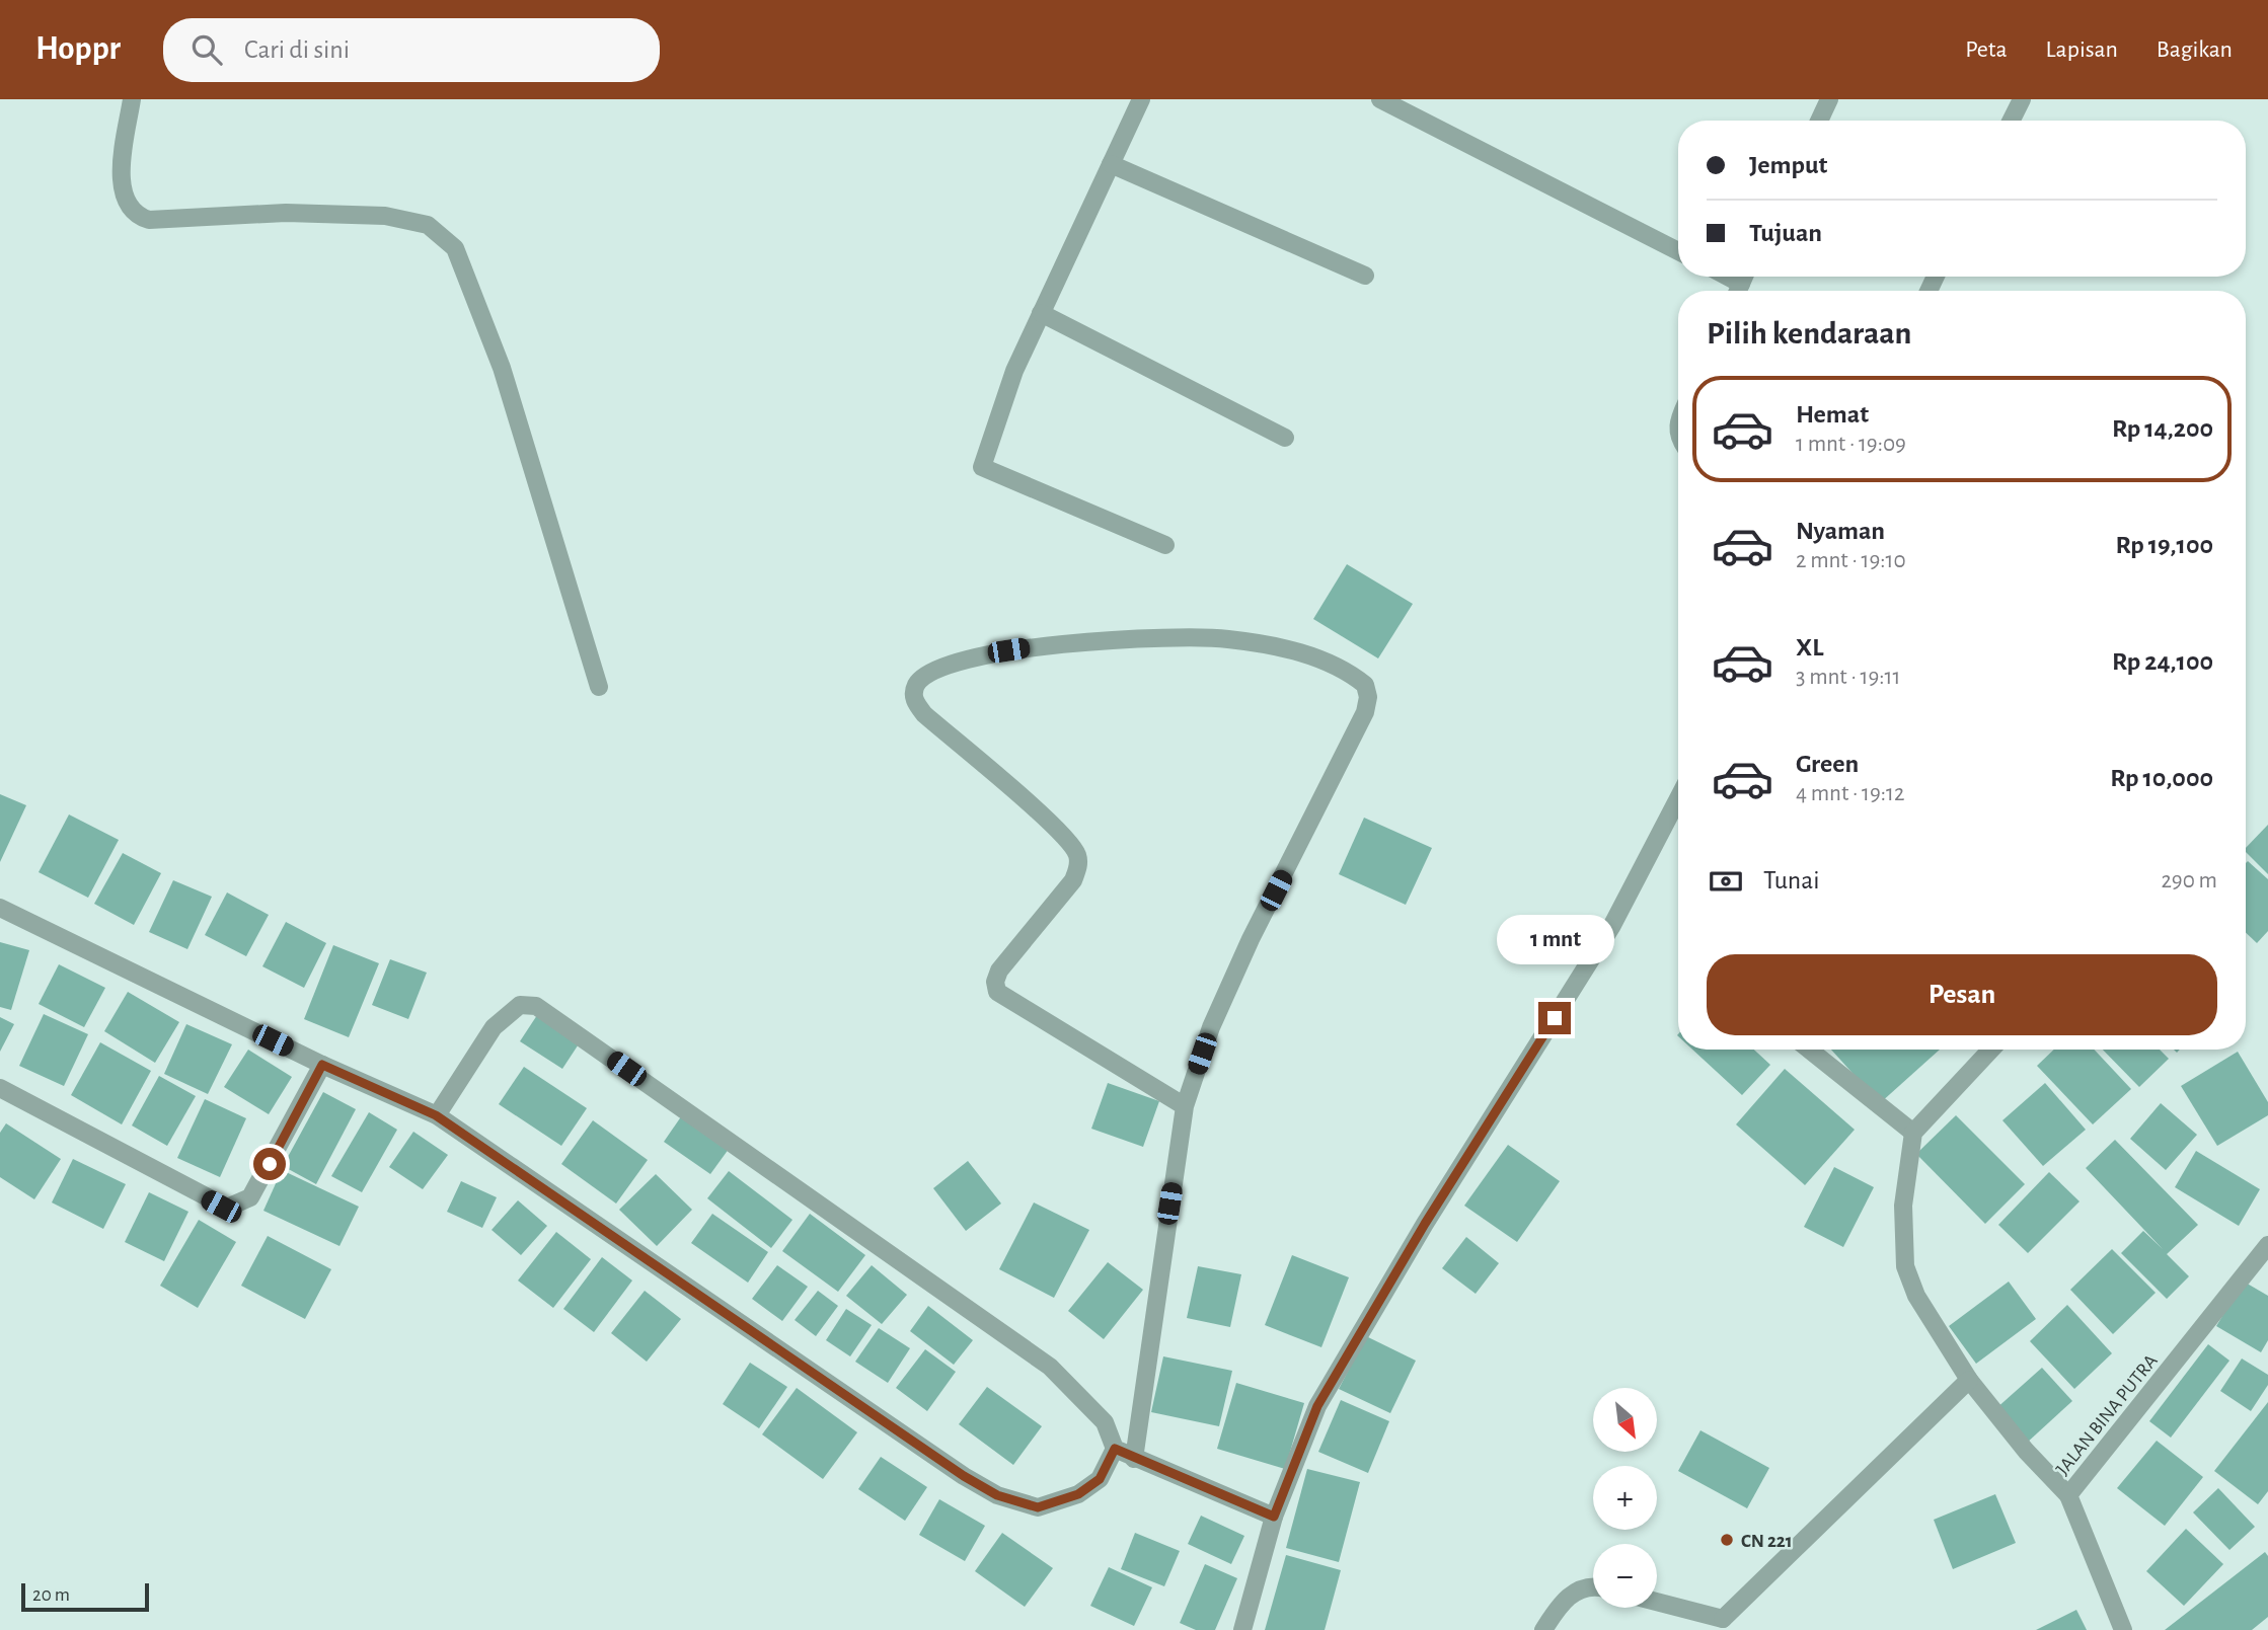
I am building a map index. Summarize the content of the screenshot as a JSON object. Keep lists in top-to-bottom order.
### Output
{
  "streets": {
    "street": ["JALAN BINA PUTRA"]
  },
  "places": ["CN 221"],
  "scale_bar": "20 m",
  "north": "bottom right",
  "page": {
    "header": "Hoppr",
    "search": "Cari di sini",
    "nav": ["Peta", "Lapisan", "Bagikan"],
    "banner": ["Jemput", "Tujuan"],
    "heading": "Pilih kendaraan",
    "list": [
      {
        "name": "Hemat",
        "note": "1 mnt · 19:09",
        "value": "Rp 14,200"
      },
      {
        "name": "Nyaman",
        "note": "2 mnt · 19:10",
        "value": "Rp 19,100"
      },
      {
        "name": "XL",
        "note": "3 mnt · 19:11",
        "value": "Rp 24,100"
      },
      {
        "name": "Green",
        "note": "4 mnt · 19:12",
        "value": "Rp 10,000"
      }
    ],
    "pay": ["Tunai", "290 m"],
    "bubble": "1 mnt",
    "buttons": "Pesan",
    "map_buttons": ["+", "−"],
    "scale": "20 m"
  }
}
